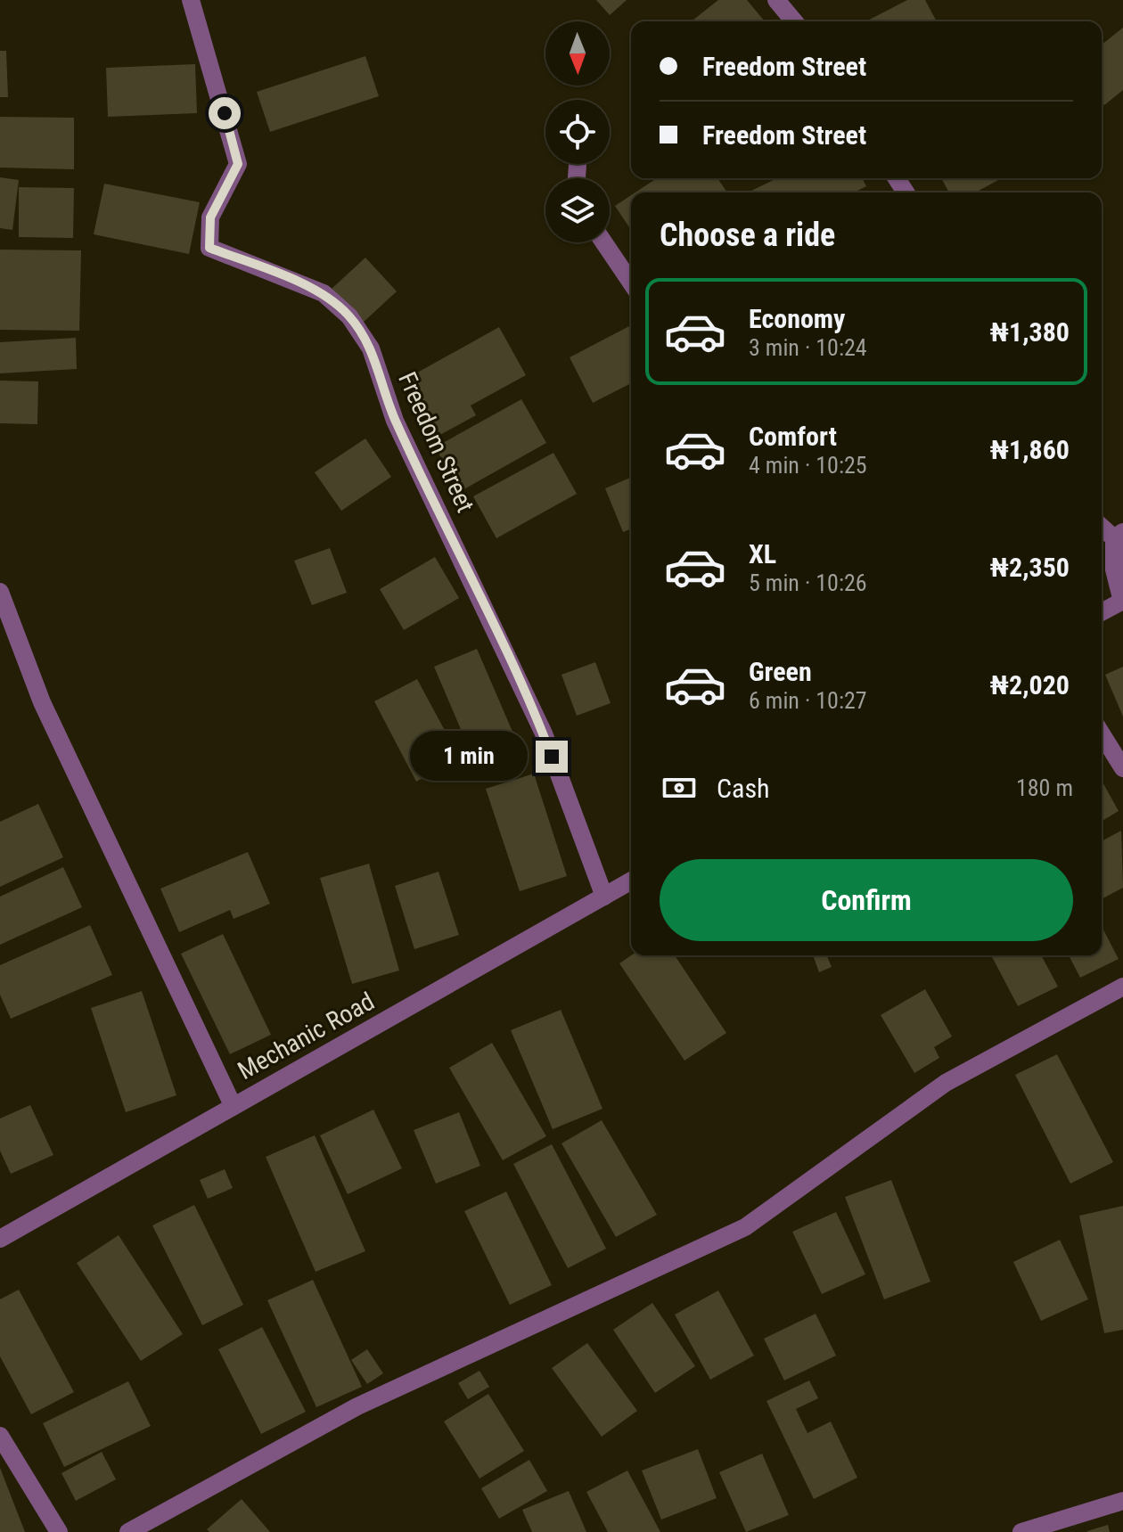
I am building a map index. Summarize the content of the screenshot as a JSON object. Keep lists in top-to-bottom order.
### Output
{
  "streets": {
    "street": ["Freedom Street", "Mechanic Road"]
  },
  "crossings": [
    ["Freedom Street", "Mechanic Road"]
  ],
  "north": "bottom",
  "page": {
    "banner": ["Freedom Street", "Freedom Street"],
    "heading": "Choose a ride",
    "list": [
      {
        "name": "Economy",
        "note": "3 min · 10:24",
        "value": "₦1,380"
      },
      {
        "name": "Comfort",
        "note": "4 min · 10:25",
        "value": "₦1,860"
      },
      {
        "name": "XL",
        "note": "5 min · 10:26",
        "value": "₦2,350"
      },
      {
        "name": "Green",
        "note": "6 min · 10:27",
        "value": "₦2,020"
      }
    ],
    "bubble": "1 min",
    "pay": ["Cash", "180 m"],
    "buttons": "Confirm"
  }
}
